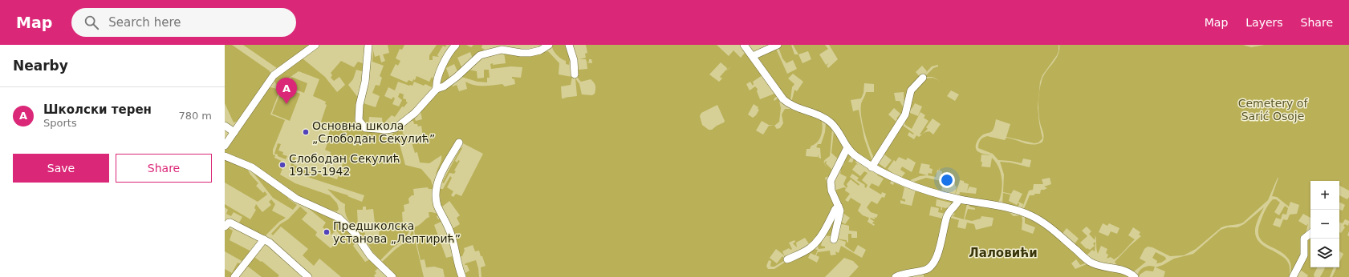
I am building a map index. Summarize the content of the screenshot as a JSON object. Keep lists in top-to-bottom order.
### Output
{
  "districts": ["Лаловићи"],
  "parks": ["Cemetery of Sarić Osoje"],
  "places": ["Основна школа „Слободан Секулић”", "Слободан Секулић 1915-1942", "Предшколска установа „Лептирић”"],
  "page": {
    "header": "Map",
    "search": "Search here",
    "nav": ["Map", "Layers", "Share"],
    "heading": "Nearby",
    "pins": "A",
    "list": [
      {
        "mark": "A",
        "name": "Школски терен",
        "note": "Sports",
        "value": "780 m"
      }
    ],
    "buttons": ["Save", "Share"],
    "map_buttons": ["+", "−"]
  }
}
